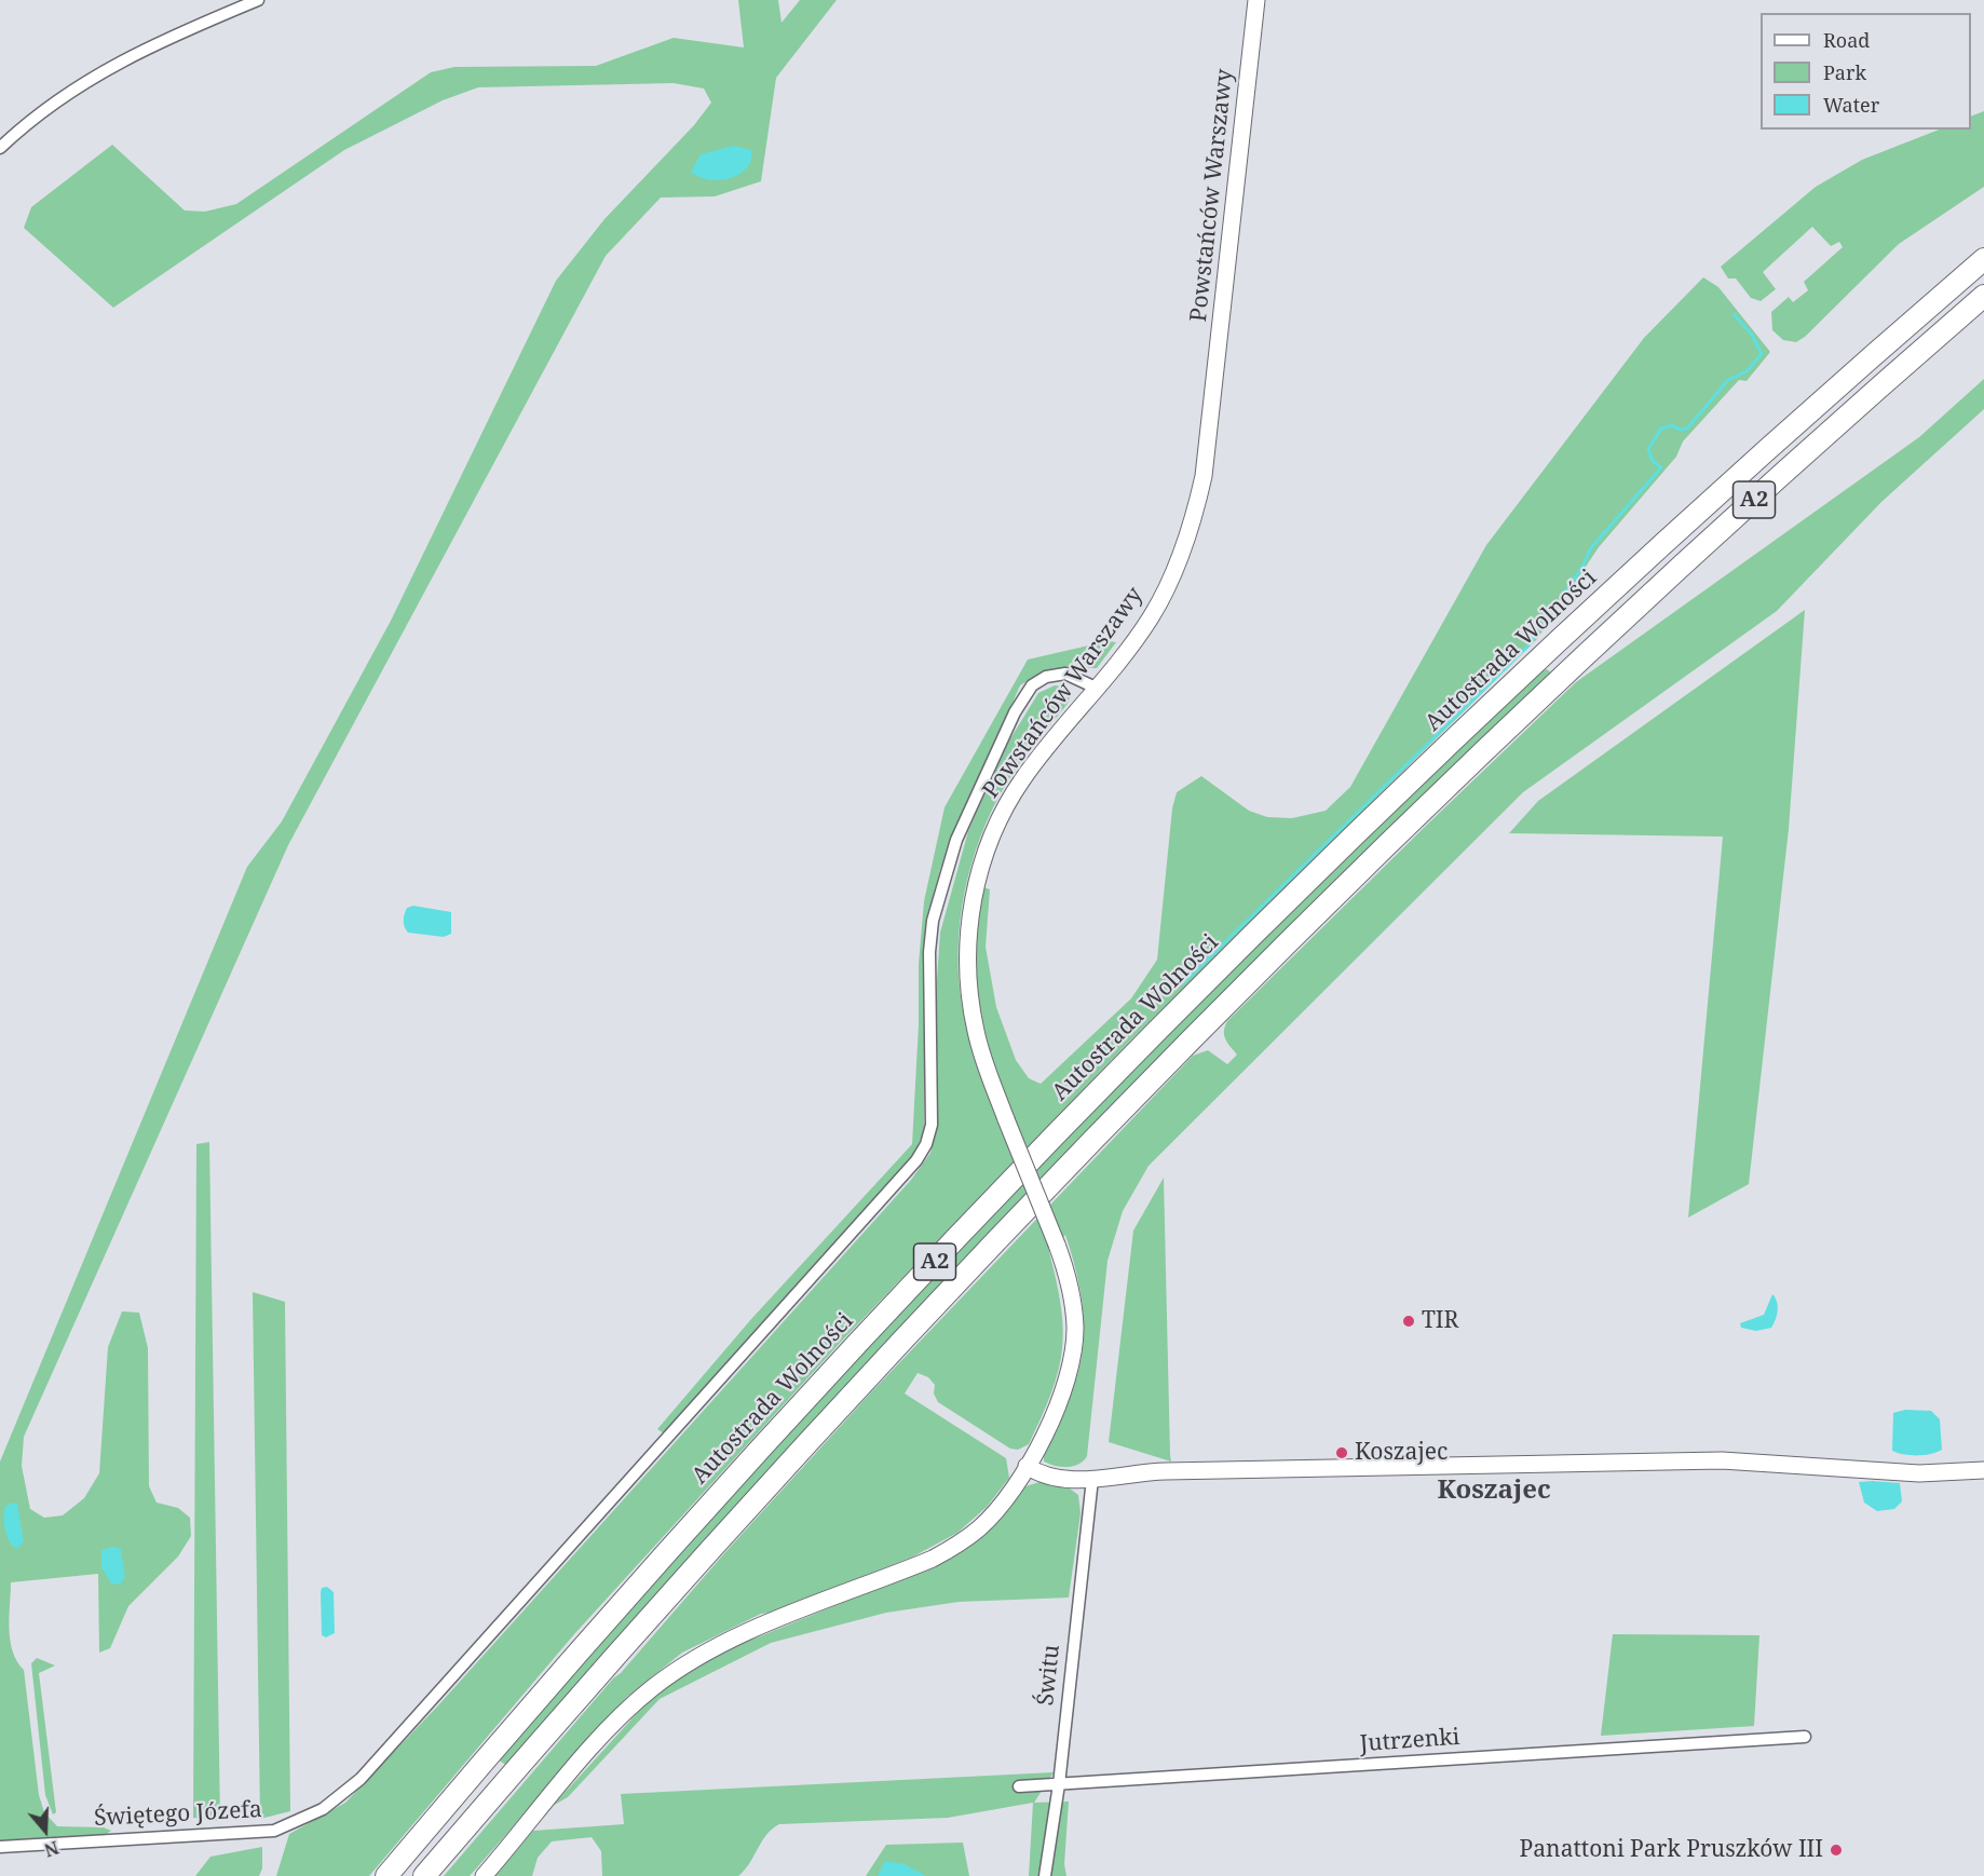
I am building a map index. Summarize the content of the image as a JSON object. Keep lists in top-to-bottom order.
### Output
{
  "streets": {
    "highway": ["A2", "Autostrada Wolności"],
    "street": [
      "Powstańców Warszawy",
      "Świtu",
      "Jutrzenki",
      "Świętego Józefa"
    ]
  },
  "crossings": [
    ["Powstańców Warszawy", "Świętego Józefa"],
    ["Świtu", "Jutrzenki"]
  ],
  "districts": ["Koszajec"],
  "places": ["TIR", "Koszajec", "Panattoni Park Pruszków III"],
  "legend": ["Road", "Park", "Water"],
  "north": "bottom"
}
